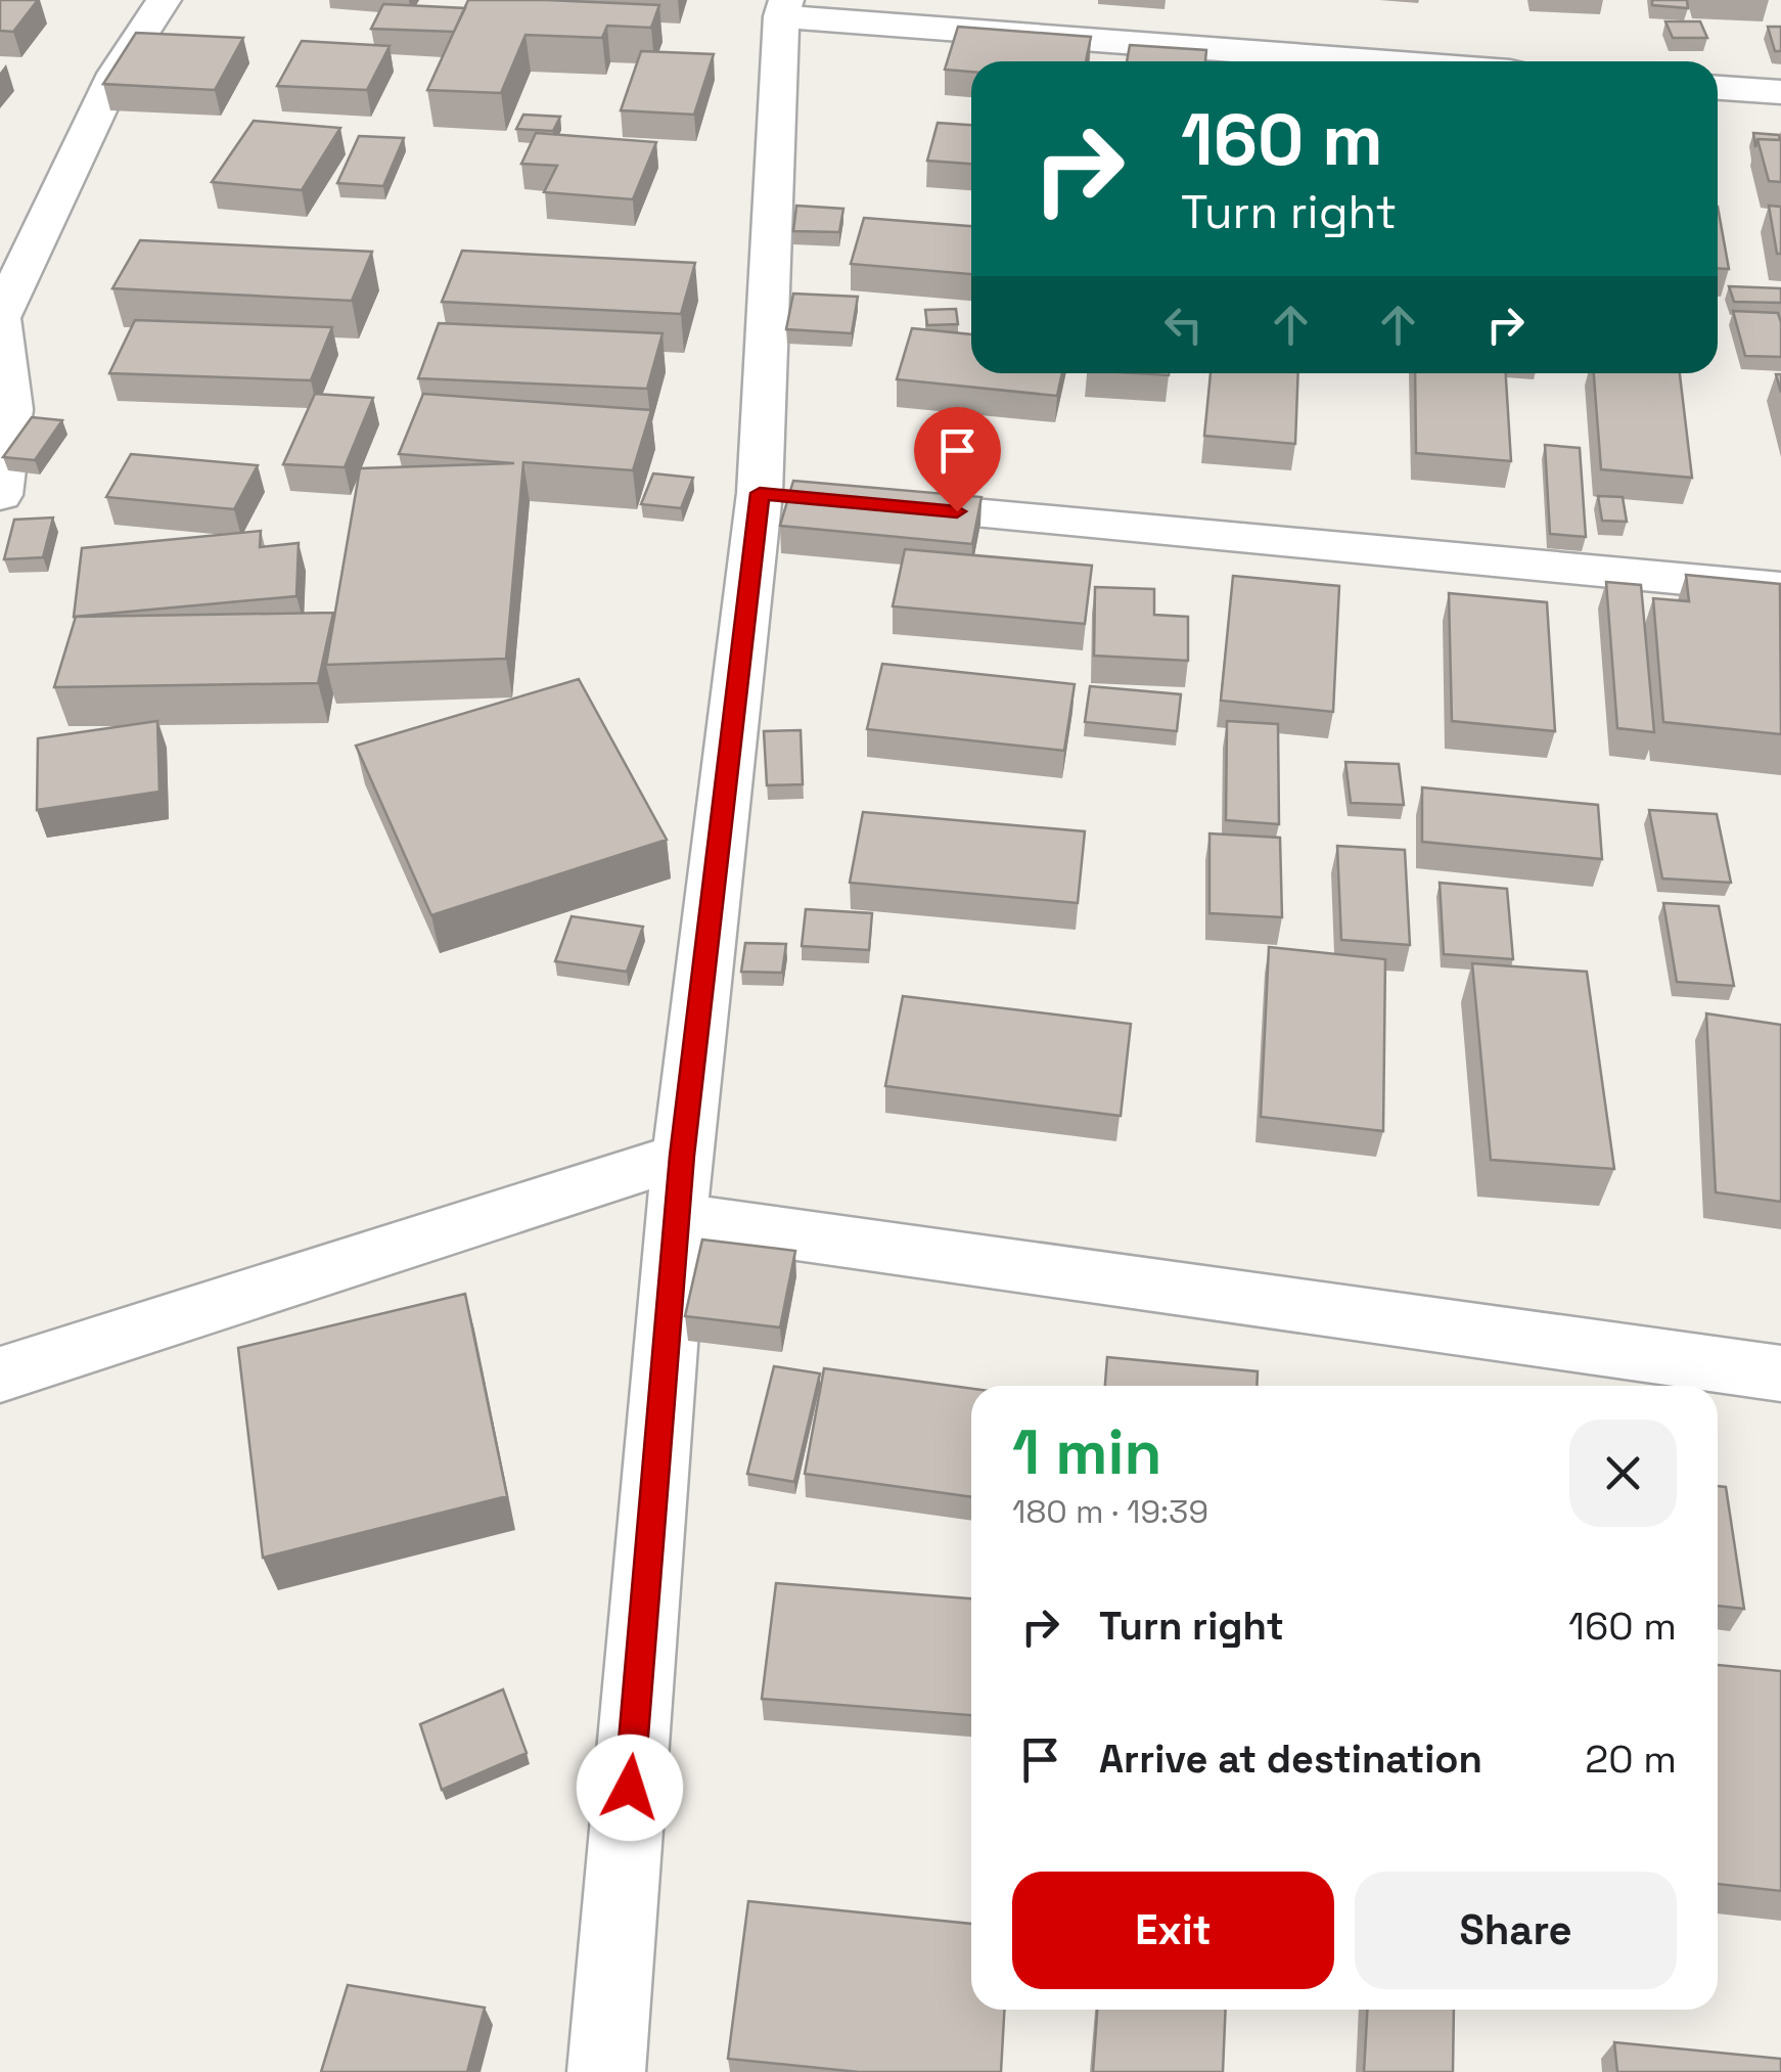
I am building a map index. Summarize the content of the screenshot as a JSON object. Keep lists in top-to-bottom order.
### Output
{
  "page": {
    "turn": ["160 m", "Turn right"],
    "heading": ["1 min", "180 m · 19:39"],
    "list": [
      {
        "name": "Turn right",
        "value": "160 m"
      },
      {
        "name": "Arrive at destination",
        "value": "20 m"
      }
    ],
    "buttons": ["Exit", "Share"]
  }
}
